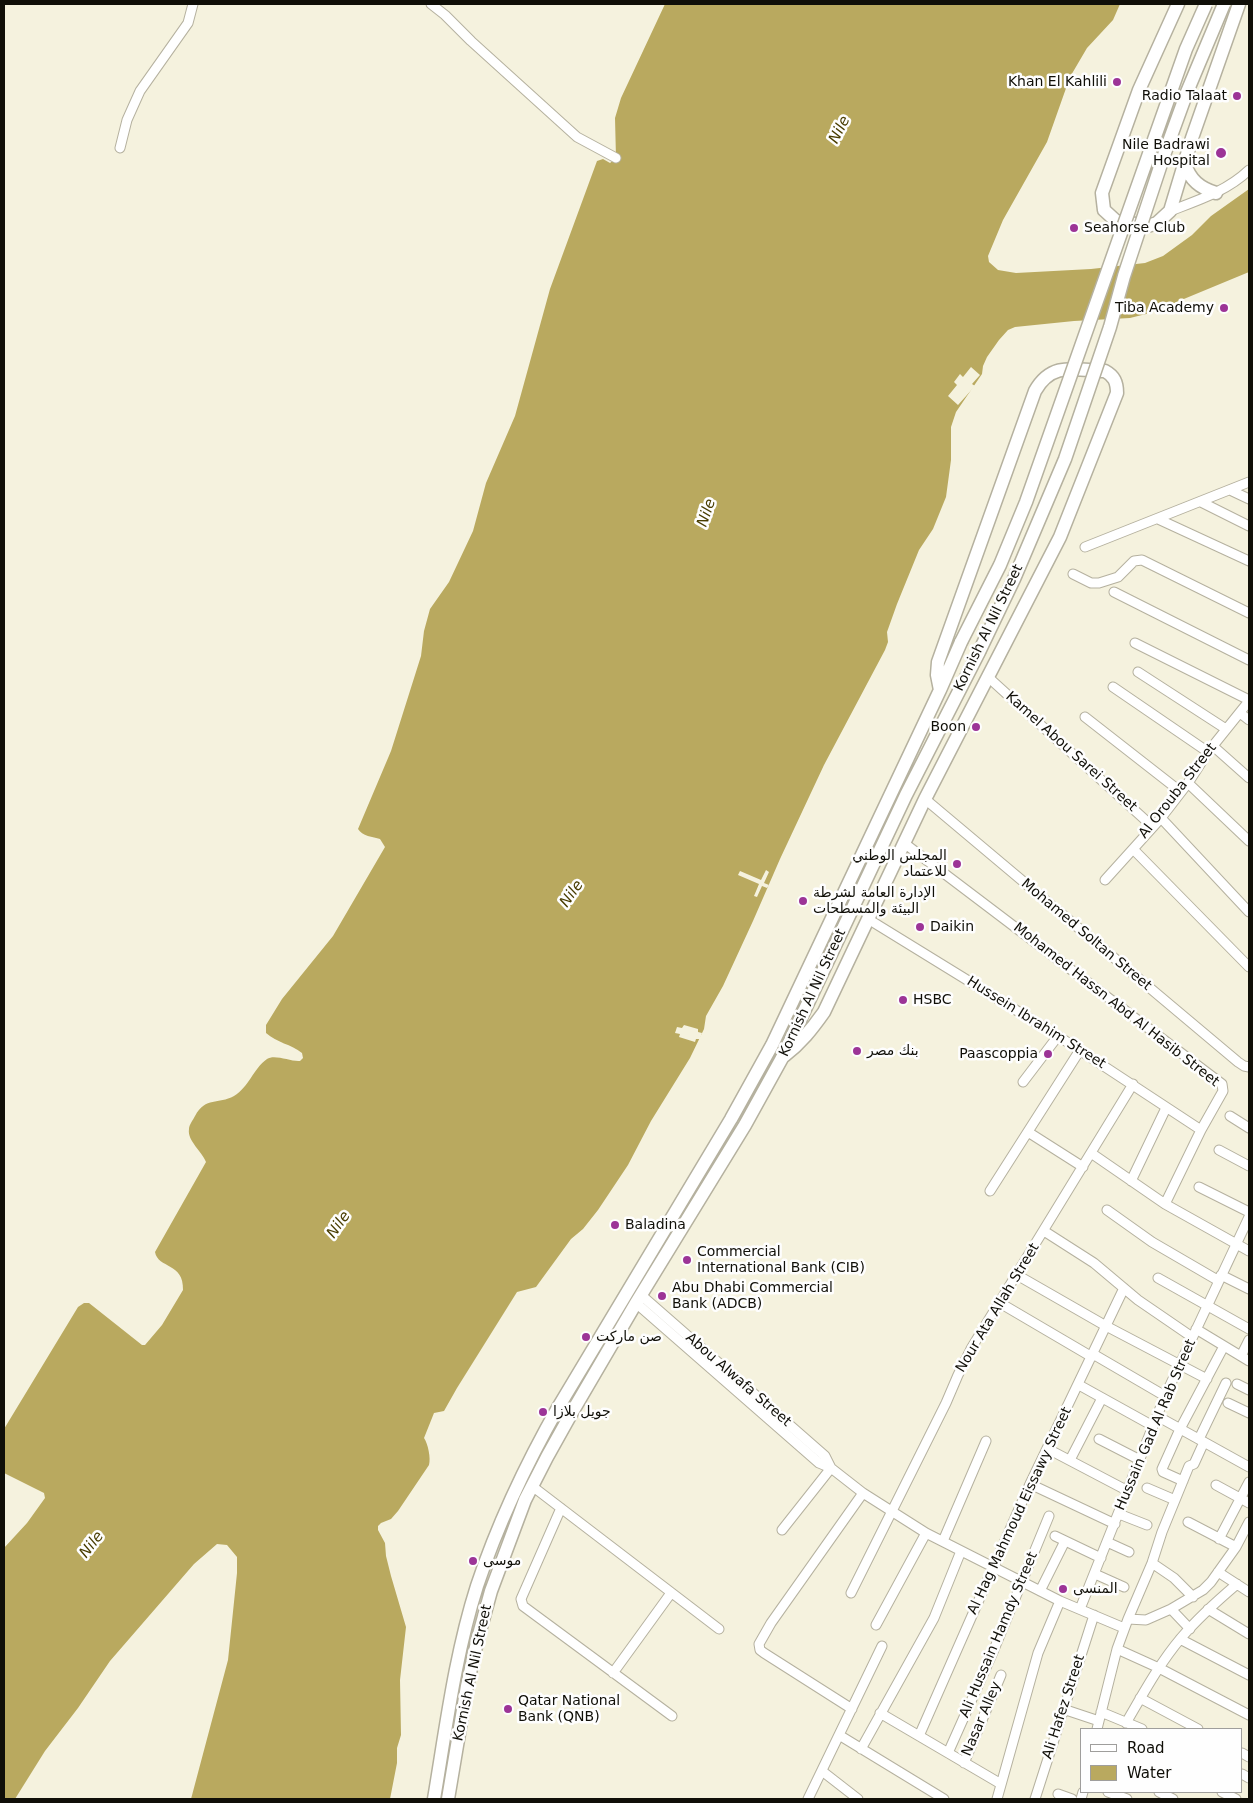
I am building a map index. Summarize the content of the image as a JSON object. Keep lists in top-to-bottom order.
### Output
{
  "streets": {
    "highway": ["Kornish Al Nil Street"],
    "street": [
      "Kamel Abou Sarei Street",
      "Al Orouba Street",
      "Mohamed Soltan Street",
      "Mohamed Hassn Abd Al Hasib Street",
      "Hussein Ibrahim Street",
      "Nour Ata Allah Street",
      "Abou Alwafa Street",
      "Hussain Gad Al Rab Street",
      "Al Hag Mahmoud Eissawy Street",
      "Ali Hussain Hamdy Street",
      "Ali Hafez Street",
      "Nasar Alley"
    ]
  },
  "crossings": [
    ["Kornish Al Nil Street", "Abou Alwafa Street"],
    ["Kamel Abou Sarei Street", "Al Orouba Street"],
    ["Mohamed Hassn Abd Al Hasib Street", "Hussein Ibrahim Street"],
    ["Hussein Ibrahim Street", "Nour Ata Allah Street"],
    ["Nour Ata Allah Street", "Abou Alwafa Street"],
    ["Abou Alwafa Street", "Hussain Gad Al Rab Street"],
    ["Abou Alwafa Street", "Al Hag Mahmoud Eissawy Street"],
    ["Abou Alwafa Street", "Ali Hussain Hamdy Street"],
    ["Abou Alwafa Street", "Ali Hafez Street"]
  ],
  "water": ["Nile"],
  "places": [
    "Khan El Kahlili",
    "Radio Talaat",
    "Nile Badrawi Hospital",
    "Seahorse Club",
    "Tiba Academy",
    "Boon",
    "المجلس الوطني للاعتماد",
    "الإدارة العامة لشرطة البيئة والمسطحات",
    "Daikin",
    "HSBC",
    "بنك مصر",
    "Paascoppia",
    "Baladina",
    "Commercial International Bank (CIB)",
    "Abu Dhabi Commercial Bank (ADCB)",
    "صن ماركت",
    "جويل بلازا",
    "موسى",
    "المنسى",
    "Qatar National Bank (QNB)"
  ],
  "legend": ["Road", "Water"]
}
